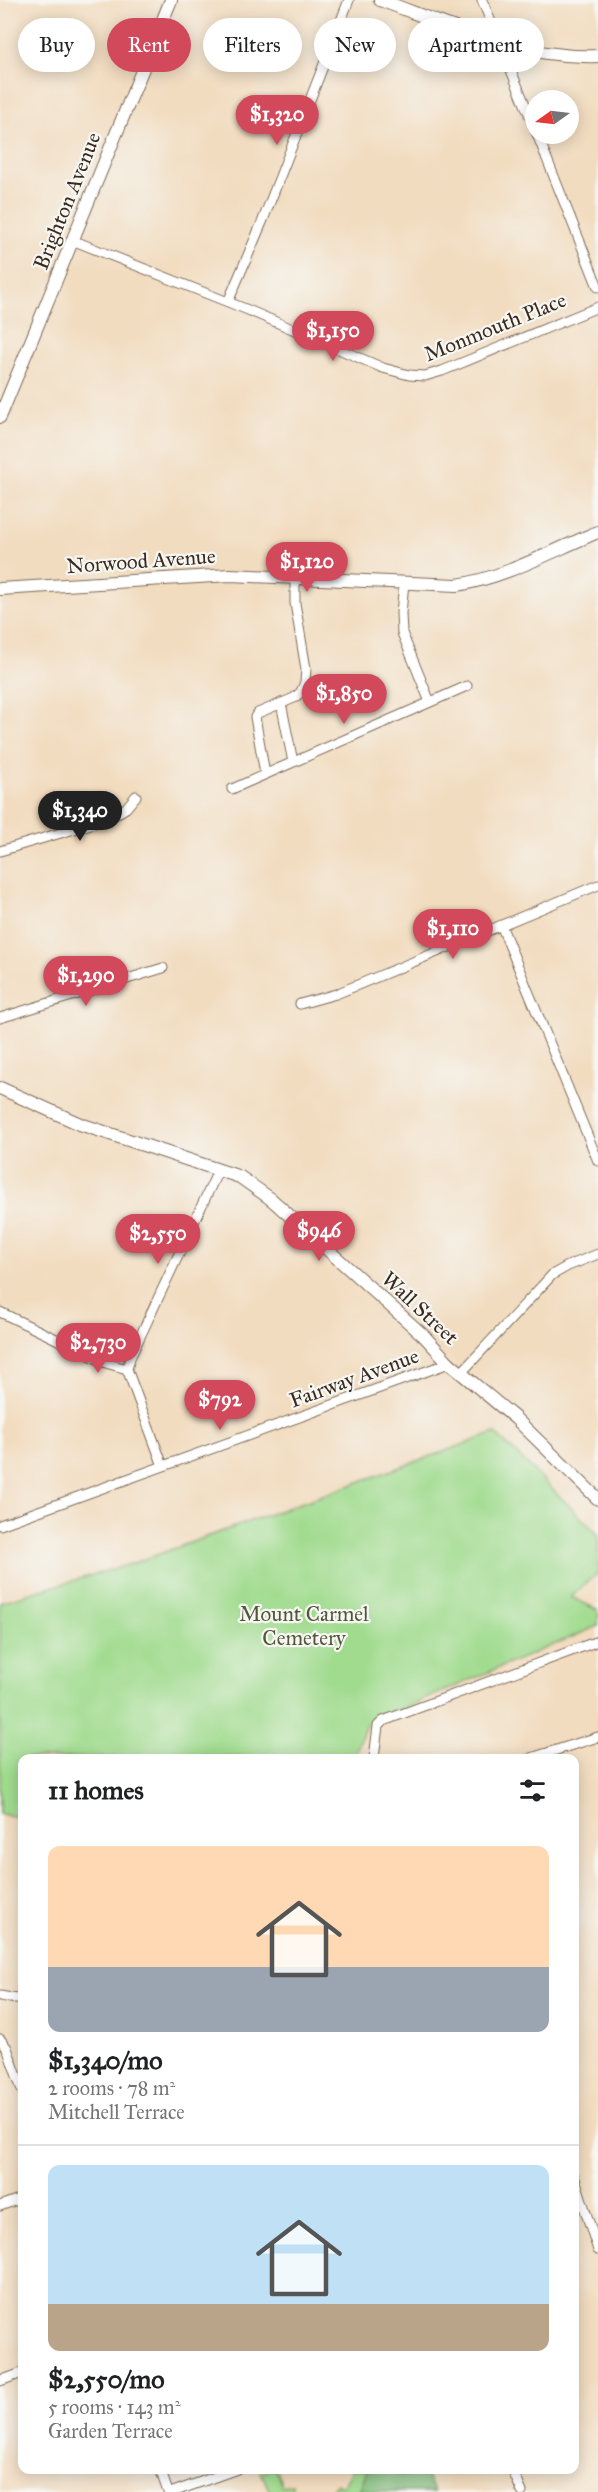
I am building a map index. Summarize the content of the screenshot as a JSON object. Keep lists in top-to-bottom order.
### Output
{
  "streets": {
    "street": [
      "Brighton Avenue",
      "Monmouth Place",
      "Norwood Avenue",
      "Wall Street",
      "Fairway Avenue"
    ]
  },
  "crossings": [
    ["Brighton Avenue", "Monmouth Place"],
    ["Wall Street", "Fairway Avenue"]
  ],
  "parks": ["Mount Carmel Cemetery"],
  "north": "left",
  "page": {
    "chip": [
      "Buy",
      "Rent",
      "Filters",
      "New",
      "Apartment"
    ],
    "price": [
      "$1,320",
      "$1,150",
      "$1,120",
      "$1,850",
      "$1,340",
      "$1,110",
      "$1,290",
      "$946",
      "$2,550",
      "$2,730",
      "$792"
    ],
    "heading": "11 homes",
    "list": [
      {
        "name": "$1,340/mo",
        "note": "2 rooms · 78 m² · Mitchell Terrace"
      },
      {
        "name": "$2,550/mo",
        "note": "5 rooms · 143 m² · Garden Terrace"
      }
    ]
  }
}
